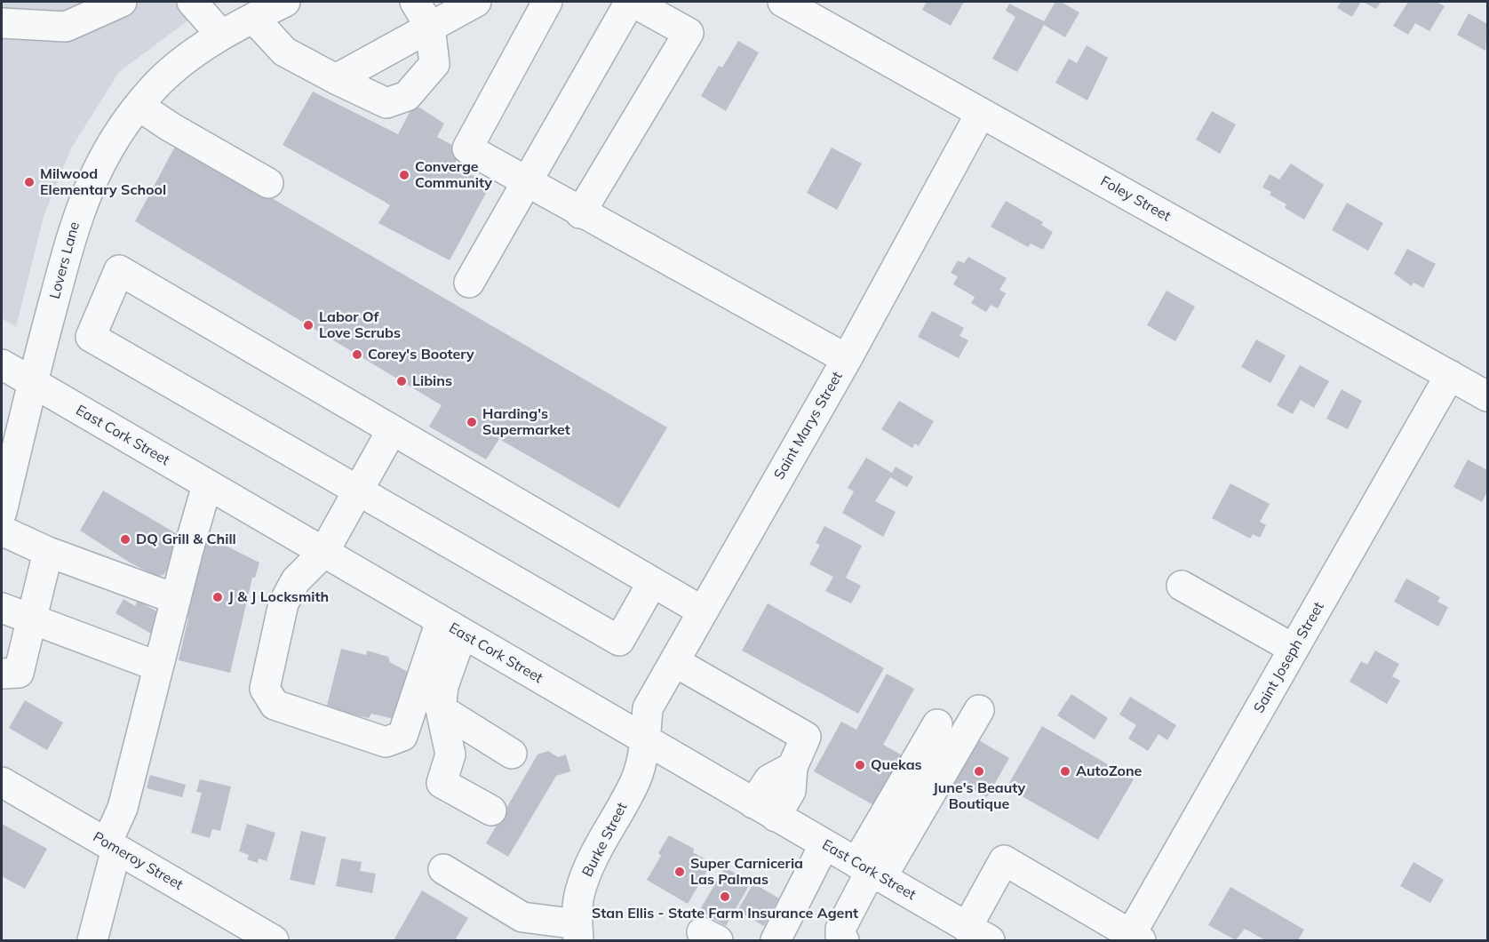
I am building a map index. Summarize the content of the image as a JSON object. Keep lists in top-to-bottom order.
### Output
{
  "streets": {
    "street": [
      "Foley Street",
      "Lovers Lane",
      "Saint Marys Street",
      "East Cork Street",
      "Saint Joseph Street",
      "Burke Street",
      "Pomeroy Street"
    ]
  },
  "crossings": [
    ["Foley Street", "Saint Marys Street"],
    ["Foley Street", "Saint Joseph Street"],
    ["Lovers Lane", "East Cork Street"],
    ["Saint Marys Street", "East Cork Street"],
    ["Saint Marys Street", "Burke Street"],
    ["East Cork Street", "Burke Street"]
  ],
  "places": [
    "Converge Community",
    "Milwood Elementary School",
    "Labor Of Love Scrubs",
    "Corey's Bootery",
    "Libins",
    "Harding's Supermarket",
    "DQ Grill & Chill",
    "J & J Locksmith",
    "Quekas",
    "June's Beauty Boutique",
    "AutoZone",
    "Super Carniceria Las Palmas",
    "Stan Ellis - State Farm Insurance Agent"
  ]
}
